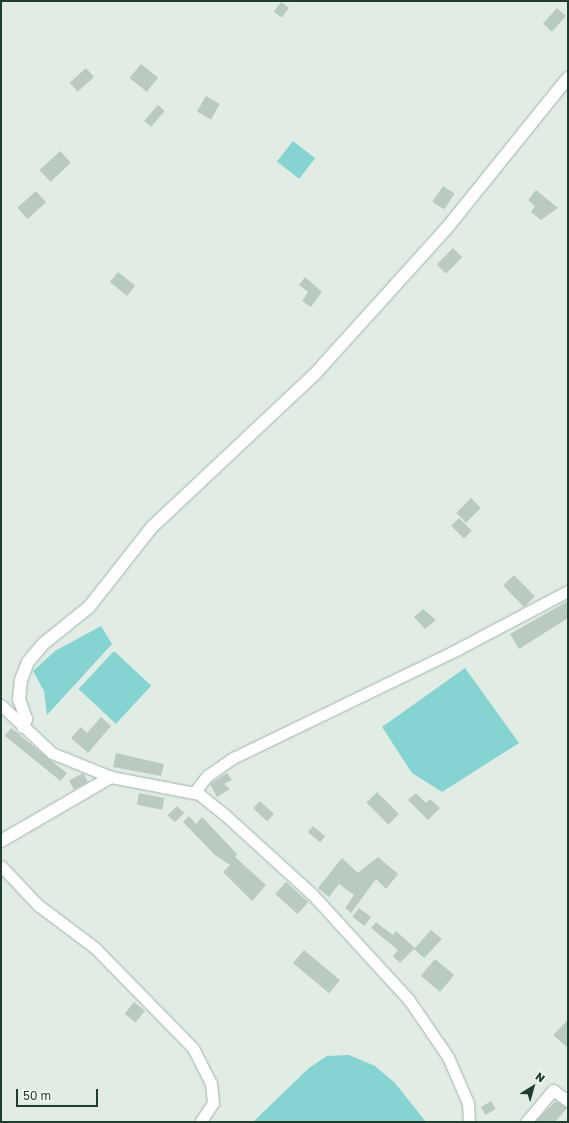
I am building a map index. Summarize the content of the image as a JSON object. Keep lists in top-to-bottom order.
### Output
{
  "scale_bar": "50 m",
  "north": "top right"
}
